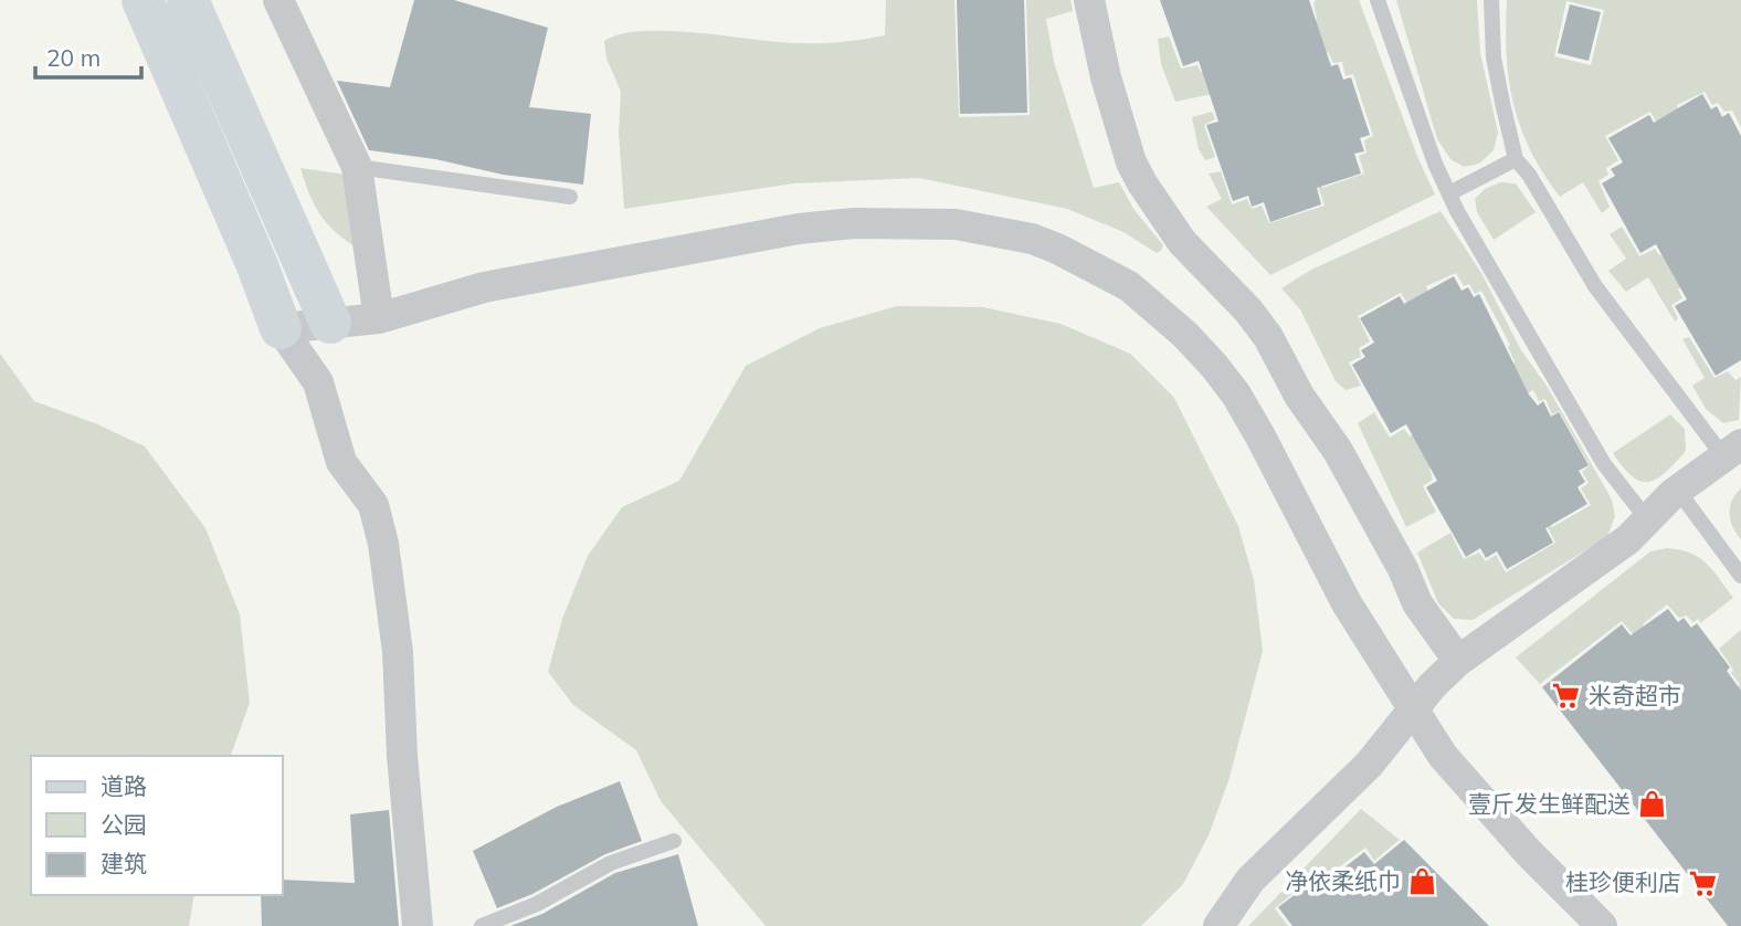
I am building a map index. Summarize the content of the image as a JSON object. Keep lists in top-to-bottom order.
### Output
{
  "places": {
    "supermarket": ["米奇超市", "桂珍便利店"],
    "shop": ["壹斤发生鲜配送", "净依柔纸巾"]
  },
  "legend": ["道路", "公园", "建筑"],
  "scale_bar": "20 m"
}
